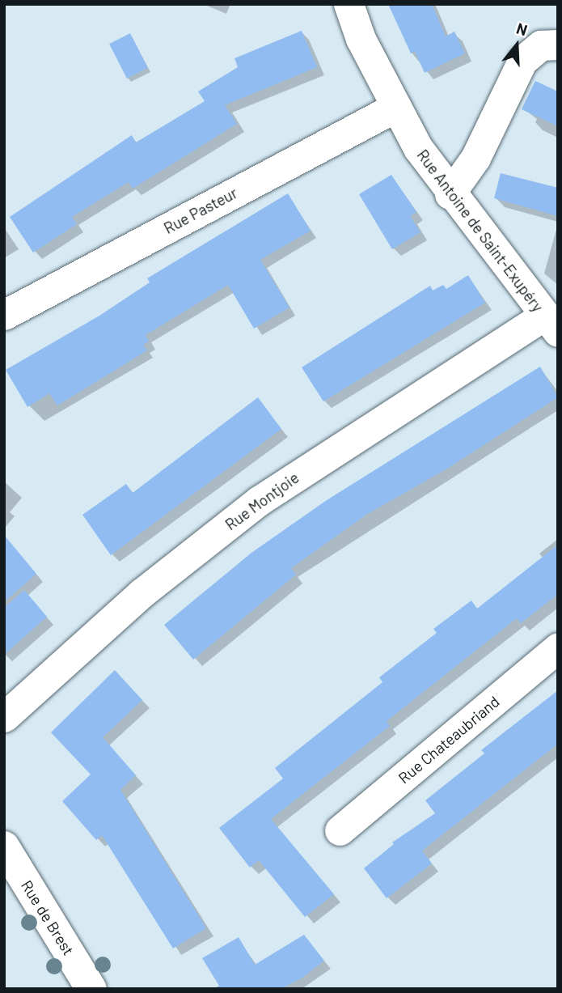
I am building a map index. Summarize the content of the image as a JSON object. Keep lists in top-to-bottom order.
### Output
{
  "streets": {
    "main road": ["Rue de Brest"],
    "street": [
      "Rue Pasteur",
      "Rue Antoine de Saint-Exupéry",
      "Rue Montjoie",
      "Rue Chateaubriand"
    ]
  },
  "crossings": [
    ["Rue Pasteur", "Rue Antoine de Saint-Exupéry"],
    ["Rue Antoine de Saint-Exupéry", "Rue Montjoie"]
  ],
  "north": "top"
}
